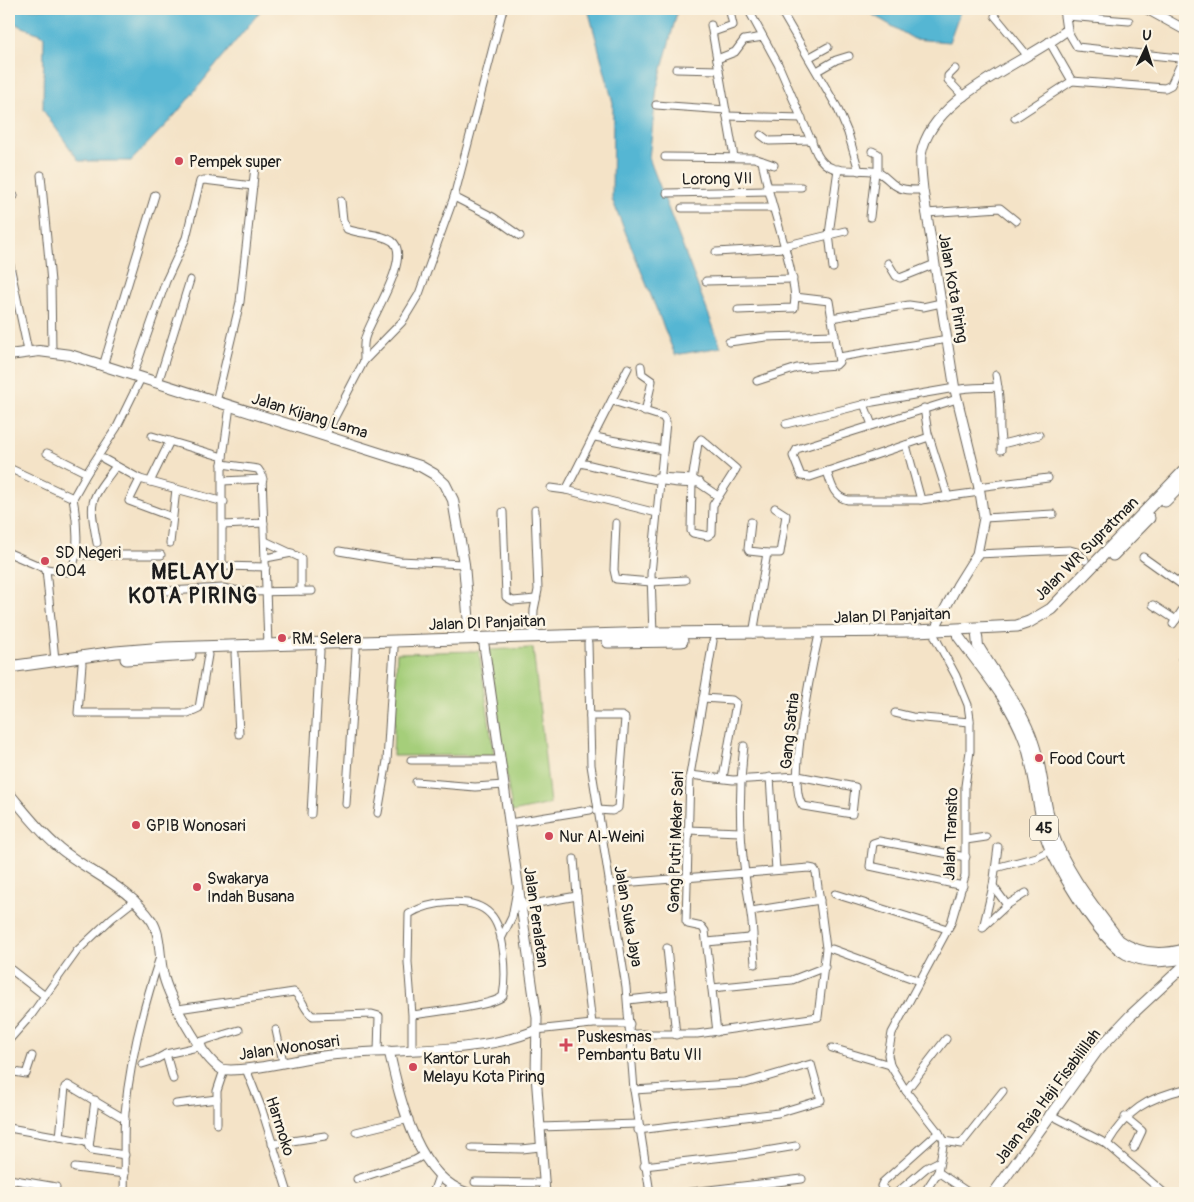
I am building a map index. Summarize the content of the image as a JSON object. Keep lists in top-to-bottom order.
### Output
{
  "streets": {
    "highway": ["Jalan WR Supratman", "Jalan DI Panjaitan"],
    "main road": ["Jalan Kijang Lama", "45", "Jalan Raja Haji Fisabilillah"],
    "street": [
      "Lorong VII",
      "Jalan Kota Piring",
      "Gang Satria",
      "Jalan Transito",
      "Gang Putri Mekar Sari",
      "Jalan Suka Jaya",
      "Jalan Peralatan",
      "Jalan Wonosari",
      "Harmoko"
    ]
  },
  "crossings": [
    ["Jalan Kota Piring", "Jalan DI Panjaitan"],
    ["Jalan Kota Piring", "Jalan Transito"],
    ["Jalan Kijang Lama", "Jalan DI Panjaitan"],
    ["Jalan WR Supratman", "Jalan DI Panjaitan"],
    ["Jalan WR Supratman", "45"],
    ["Jalan DI Panjaitan", "Gang Satria"],
    ["Jalan DI Panjaitan", "45"],
    ["Jalan DI Panjaitan", "Jalan Transito"],
    ["Jalan DI Panjaitan", "Gang Putri Mekar Sari"],
    ["Jalan DI Panjaitan", "Jalan Suka Jaya"],
    ["Jalan DI Panjaitan", "Jalan Peralatan"],
    ["Jalan Suka Jaya", "Jalan Wonosari"],
    ["Jalan Peralatan", "Jalan Wonosari"],
    ["Jalan Wonosari", "Harmoko"]
  ],
  "districts": ["MELAYU KOTA PIRING"],
  "places": {
    "other": [
      "Pempek super",
      "SD Negeri 004",
      "RM. Selera",
      "Food Court",
      "GPIB Wonosari",
      "Nur Al-Weini",
      "Swakarya Indah Busana",
      "Kantor Lurah Melayu Kota Piring"
    ],
    "health": ["Puskesmas Pembantu Batu VII"]
  },
  "north": "top"
}
